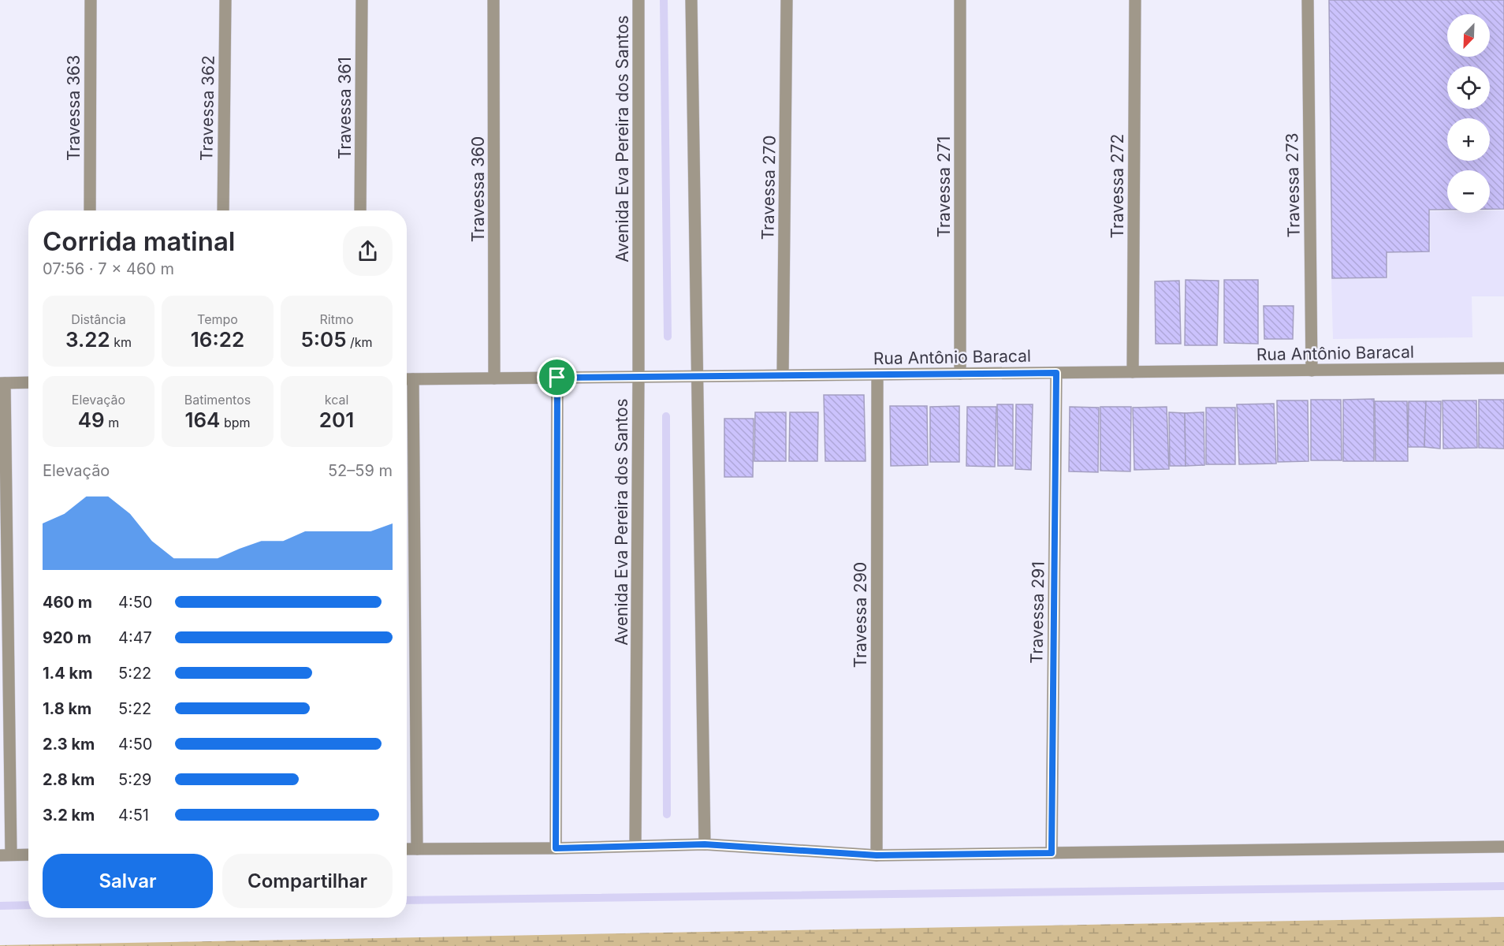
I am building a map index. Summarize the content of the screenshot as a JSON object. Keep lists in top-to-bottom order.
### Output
{
  "streets": {
    "street": [
      "Travessa 363",
      "Travessa 362",
      "Travessa 361",
      "Avenida Eva Pereira dos Santos",
      "Travessa 273",
      "Travessa 272",
      "Travessa 271",
      "Travessa 270",
      "Travessa 360",
      "Rua Antônio Baracal",
      "Travessa 291",
      "Travessa 290"
    ]
  },
  "crossings": [
    ["Avenida Eva Pereira dos Santos", "Rua Antônio Baracal"],
    ["Travessa 273", "Rua Antônio Baracal"],
    ["Travessa 272", "Rua Antônio Baracal"],
    ["Travessa 271", "Rua Antônio Baracal"],
    ["Travessa 270", "Rua Antônio Baracal"],
    ["Travessa 360", "Rua Antônio Baracal"],
    ["Rua Antônio Baracal", "Travessa 291"],
    ["Rua Antônio Baracal", "Travessa 290"]
  ],
  "north": "bottom left",
  "page": {
    "map_buttons": ["+", "−"],
    "heading": ["Corrida matinal", "07:56 · 7 × 460 m"],
    "stats": [
      ["Distância", "3.22 km"],
      ["Tempo", "16:22"],
      ["Ritmo", "5:05 /km"],
      ["Elevação", "49 m"],
      ["Batimentos", "164 bpm"],
      ["kcal", "201"]
    ],
    "chart": ["Elevação", "52–59 m"],
    "list": [
      {
        "name": "460 m",
        "note": "4:50"
      },
      {
        "name": "920 m",
        "note": "4:47"
      },
      {
        "name": "1.4 km",
        "note": "5:22"
      },
      {
        "name": "1.8 km",
        "note": "5:22"
      },
      {
        "name": "2.3 km",
        "note": "4:50"
      },
      {
        "name": "2.8 km",
        "note": "5:29"
      },
      {
        "name": "3.2 km",
        "note": "4:51"
      }
    ],
    "buttons": ["Salvar", "Compartilhar"]
  }
}
